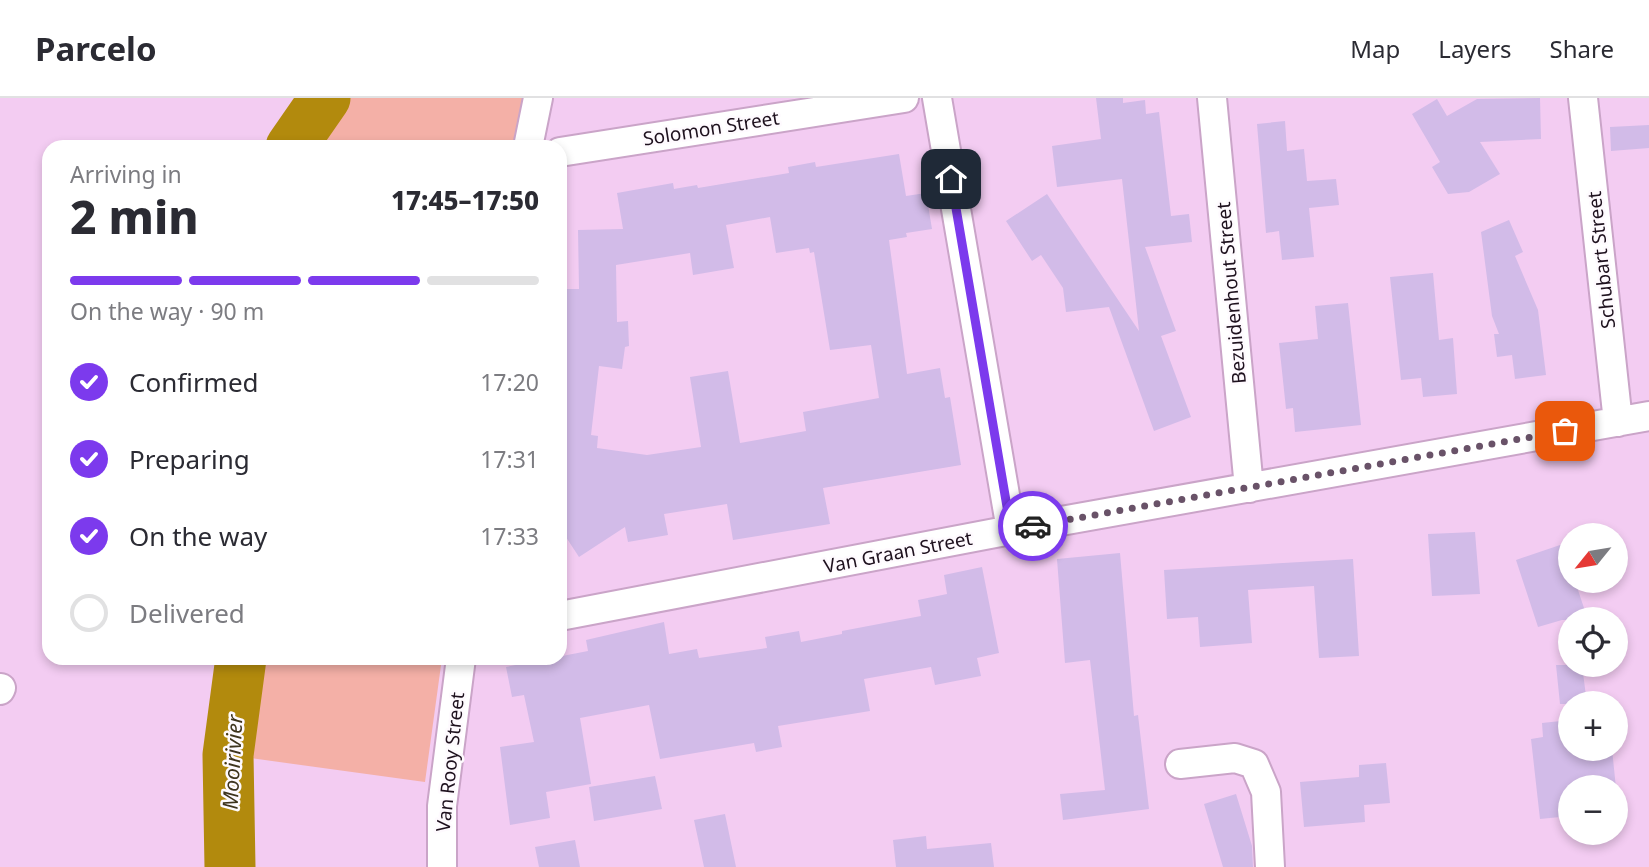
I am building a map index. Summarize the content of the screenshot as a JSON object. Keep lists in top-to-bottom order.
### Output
{
  "streets": {
    "street": [
      "Solomon Street",
      "Schubart Street",
      "Bezuidenhout Street",
      "Van Graan Street",
      "Van Rooy Street"
    ]
  },
  "crossings": [
    ["Schubart Street", "Van Graan Street"],
    ["Bezuidenhout Street", "Van Graan Street"]
  ],
  "water": ["Mooirivier"],
  "north": "bottom left",
  "page": {
    "header": "Parcelo",
    "nav": ["Map", "Layers", "Share"],
    "heading": ["2 min", "Arriving in", "17:45–17:50"],
    "bar": "On the way · 90 m",
    "list": [
      ["Confirmed", "17:20"],
      ["Preparing", "17:31"],
      ["On the way", "17:33"],
      "Delivered"
    ],
    "map_buttons": ["+", "−"]
  }
}
